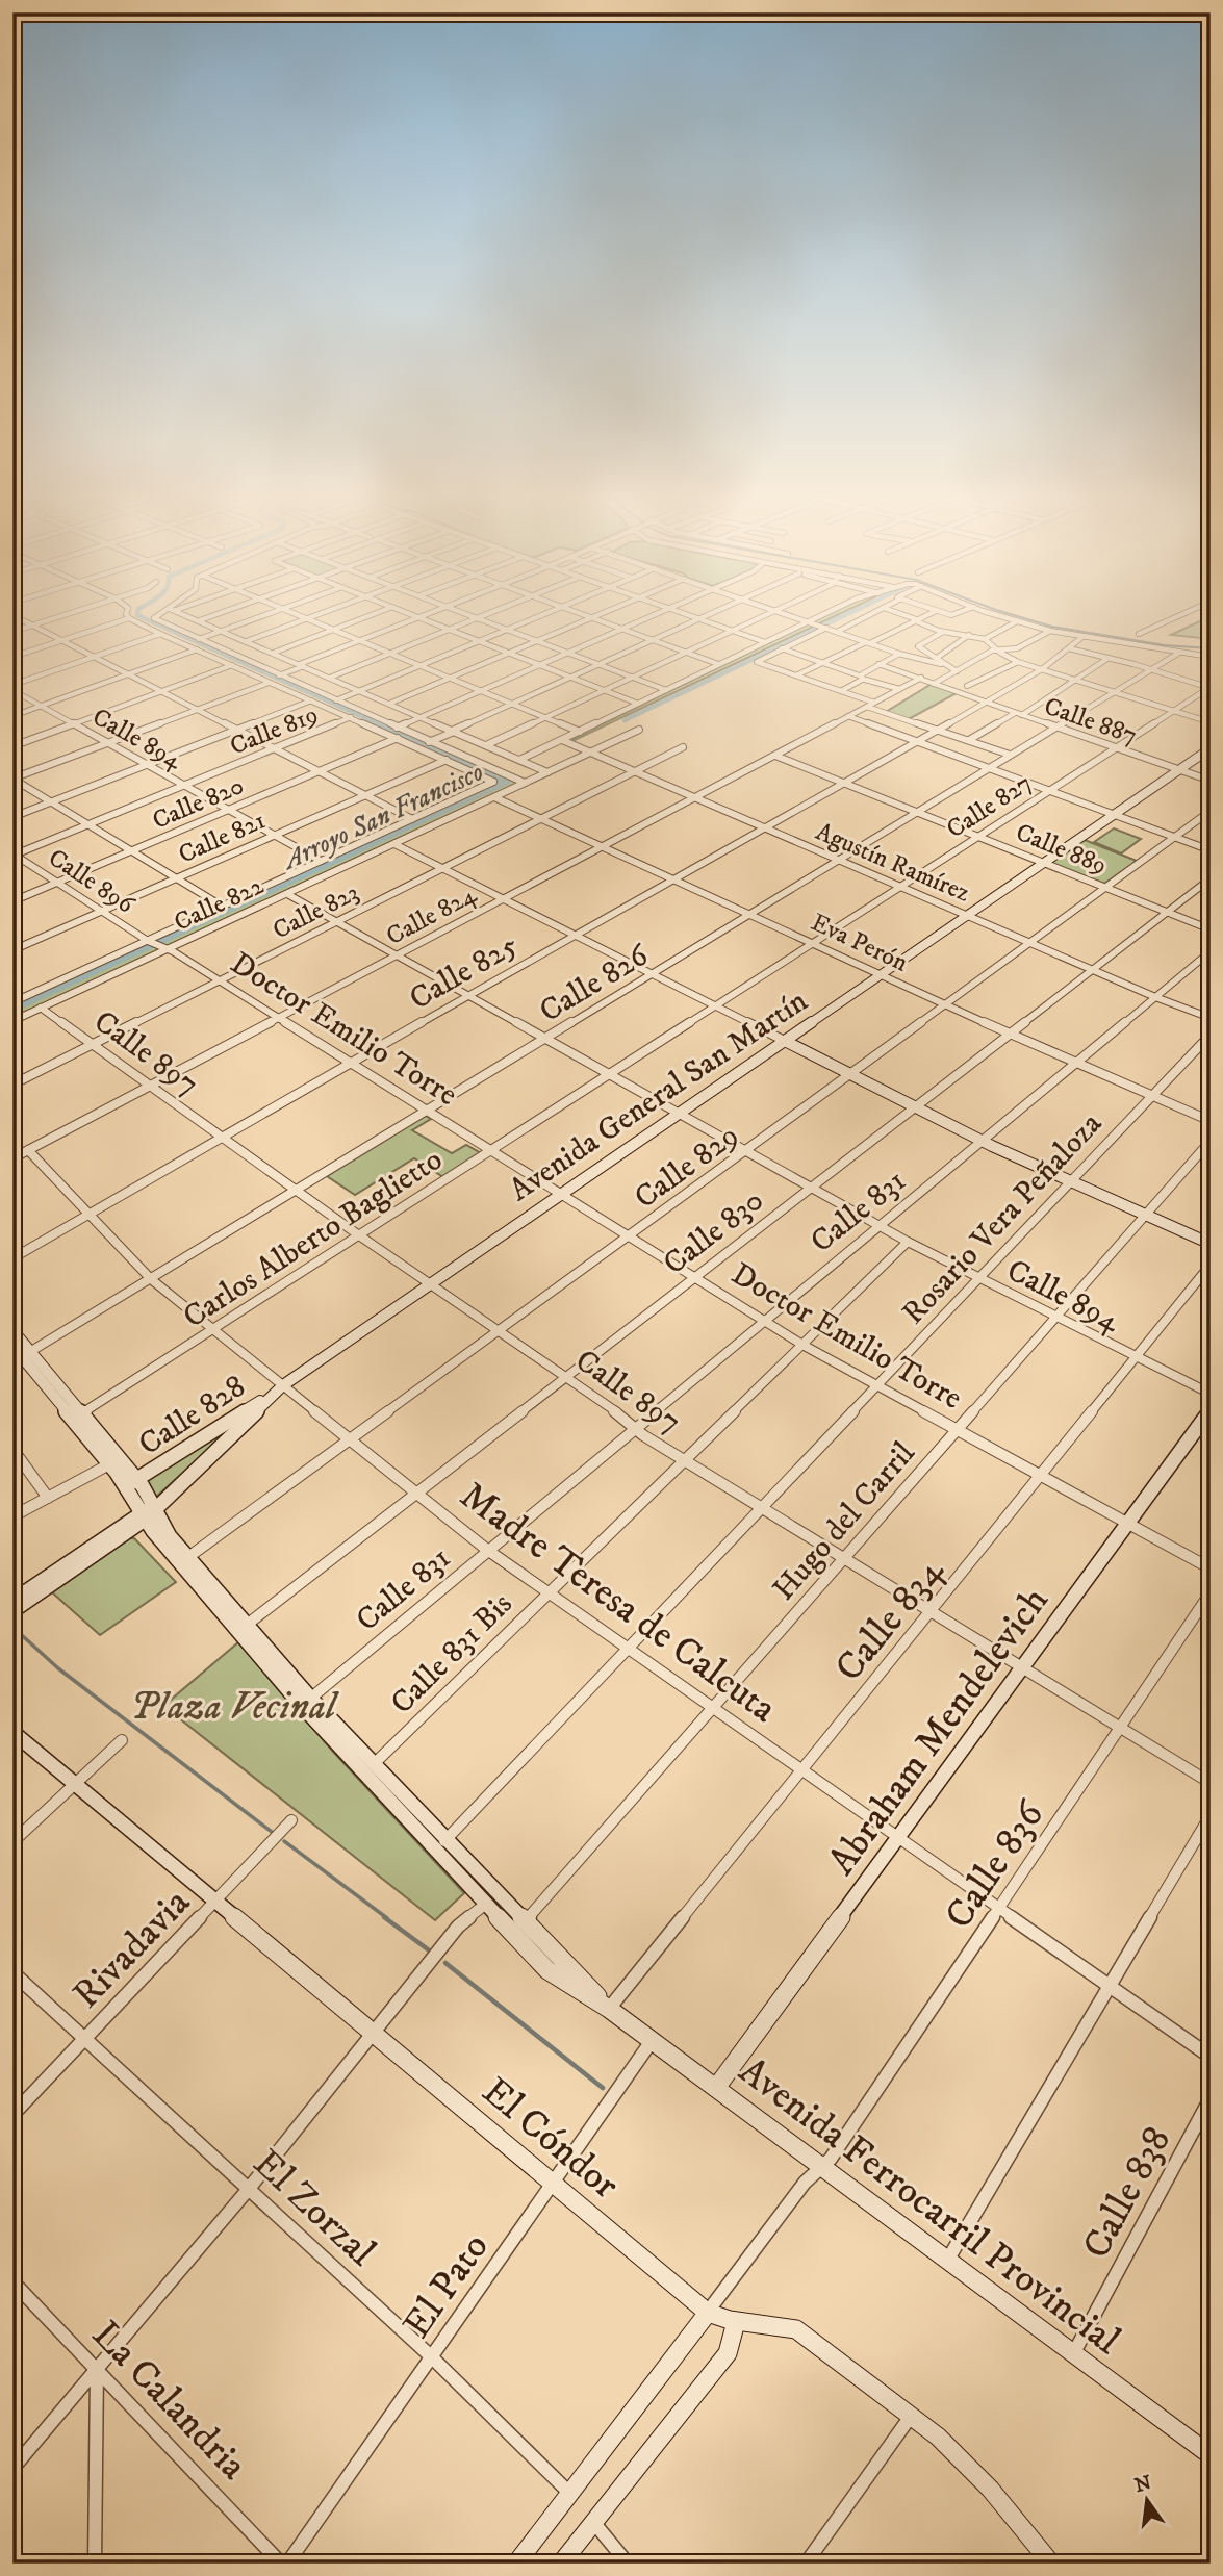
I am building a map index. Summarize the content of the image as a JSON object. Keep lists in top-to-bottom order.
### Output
{
  "streets": {
    "main road": [
      "Avenida General San Martín",
      "Calle 828",
      "Abraham Mendelevich",
      "El Cóndor",
      "Avenida Ferrocarril Provincial"
    ],
    "street": [
      "Calle 887",
      "Calle 819",
      "Calle 894",
      "Calle 820",
      "Calle 827",
      "Calle 821",
      "Calle 889",
      "Agustín Ramírez",
      "Calle 896",
      "Calle 822",
      "Calle 823",
      "Calle 824",
      "Eva Perón",
      "Calle 825",
      "Calle 826",
      "Doctor Emilio Torre",
      "Calle 897",
      "Calle 829",
      "Calle 831",
      "Rosario Vera Peñaloza",
      "Calle 830",
      "Carlos Alberto Baglietto",
      "Hugo del Carril",
      "Madre Teresa de Calcuta",
      "Calle 834",
      "Calle 831 Bis",
      "Calle 836",
      "Rivadavia",
      "Calle 838",
      "El Zorzal",
      "El Pato",
      "La Calandria"
    ]
  },
  "crossings": [
    ["Calle 887", "Calle 827"],
    ["Calle 887", "Calle 825"],
    ["Calle 887", "Calle 826"],
    ["Calle 887", "Avenida General San Martín"],
    ["Calle 819", "Calle 894"],
    ["Calle 819", "Calle 896"],
    ["Calle 819", "Doctor Emilio Torre"],
    ["Calle 894", "Calle 820"],
    ["Calle 894", "Calle 821"],
    ["Calle 894", "Calle 822"],
    ["Calle 894", "Calle 823"],
    ["Calle 894", "Calle 824"],
    ["Calle 894", "Calle 825"],
    ["Calle 894", "Calle 826"],
    ["Calle 894", "Avenida General San Martín"],
    ["Calle 894", "Calle 829"],
    ["Calle 894", "Calle 831"],
    ["Calle 894", "Rosario Vera Peñaloza"],
    ["Calle 894", "Calle 830"],
    ["Calle 894", "Carlos Alberto Baglietto"],
    ["Calle 894", "Hugo del Carril"],
    ["Calle 894", "Calle 834"],
    ["Calle 894", "Calle 831 Bis"],
    ["Calle 820", "Calle 896"],
    ["Calle 820", "Doctor Emilio Torre"],
    ["Calle 827", "Calle 889"],
    ["Calle 827", "Agustín Ramírez"],
    ["Calle 827", "Eva Perón"],
    ["Calle 827", "Carlos Alberto Baglietto"],
    ["Calle 821", "Calle 896"],
    ["Calle 821", "Calle 822"],
    ["Calle 821", "Doctor Emilio Torre"],
    ["Calle 889", "Calle 824"],
    ["Calle 889", "Calle 825"],
    ["Calle 889", "Calle 826"],
    ["Calle 889", "Avenida General San Martín"],
    ["Calle 889", "Calle 829"],
    ["Calle 889", "Calle 830"],
    ["Agustín Ramírez", "Calle 822"],
    ["Agustín Ramírez", "Calle 823"],
    ["Agustín Ramírez", "Calle 824"],
    ["Agustín Ramírez", "Calle 825"],
    ["Agustín Ramírez", "Calle 826"],
    ["Agustín Ramírez", "Avenida General San Martín"],
    ["Agustín Ramírez", "Calle 829"],
    ["Agustín Ramírez", "Calle 831"],
    ["Agustín Ramírez", "Calle 830"],
    ["Calle 896", "Calle 822"],
    ["Calle 896", "Doctor Emilio Torre"],
    ["Calle 822", "Eva Perón"],
    ["Calle 822", "Doctor Emilio Torre"],
    ["Calle 822", "Calle 897"],
    ["Calle 823", "Eva Perón"],
    ["Calle 823", "Doctor Emilio Torre"],
    ["Calle 823", "Calle 897"],
    ["Calle 824", "Eva Perón"],
    ["Calle 824", "Doctor Emilio Torre"],
    ["Calle 824", "Calle 897"],
    ["Calle 824", "Madre Teresa de Calcuta"],
    ["Eva Perón", "Calle 825"],
    ["Eva Perón", "Calle 826"],
    ["Eva Perón", "Avenida General San Martín"],
    ["Eva Perón", "Calle 829"],
    ["Eva Perón", "Calle 831"],
    ["Eva Perón", "Rosario Vera Peñaloza"],
    ["Eva Perón", "Calle 830"],
    ["Calle 825", "Doctor Emilio Torre"],
    ["Calle 825", "Calle 897"],
    ["Calle 825", "Madre Teresa de Calcuta"],
    ["Calle 826", "Doctor Emilio Torre"],
    ["Calle 826", "Calle 897"],
    ["Calle 826", "Madre Teresa de Calcuta"],
    ["Doctor Emilio Torre", "Avenida General San Martín"],
    ["Doctor Emilio Torre", "Calle 829"],
    ["Doctor Emilio Torre", "Calle 831"],
    ["Doctor Emilio Torre", "Rosario Vera Peñaloza"],
    ["Doctor Emilio Torre", "Calle 830"],
    ["Doctor Emilio Torre", "Carlos Alberto Baglietto"],
    ["Doctor Emilio Torre", "Hugo del Carril"],
    ["Doctor Emilio Torre", "Calle 834"],
    ["Doctor Emilio Torre", "Calle 831 Bis"],
    ["Doctor Emilio Torre", "Abraham Mendelevich"],
    ["Calle 897", "Avenida General San Martín"],
    ["Calle 897", "Calle 829"],
    ["Calle 897", "Calle 831"],
    ["Calle 897", "Rosario Vera Peñaloza"],
    ["Calle 897", "Calle 830"],
    ["Calle 897", "Carlos Alberto Baglietto"],
    ["Calle 897", "Hugo del Carril"],
    ["Calle 897", "Calle 834"],
    ["Calle 897", "Calle 831 Bis"],
    ["Calle 897", "Abraham Mendelevich"],
    ["Calle 897", "Calle 836"],
    ["Avenida General San Martín", "Calle 828"],
    ["Avenida General San Martín", "Madre Teresa de Calcuta"],
    ["Calle 829", "Madre Teresa de Calcuta"],
    ["Calle 831", "Madre Teresa de Calcuta"],
    ["Rosario Vera Peñaloza", "Madre Teresa de Calcuta"],
    ["Calle 830", "Madre Teresa de Calcuta"],
    ["Carlos Alberto Baglietto", "Madre Teresa de Calcuta"],
    ["Calle 828", "Madre Teresa de Calcuta"],
    ["Hugo del Carril", "Madre Teresa de Calcuta"],
    ["Hugo del Carril", "Avenida Ferrocarril Provincial"],
    ["Madre Teresa de Calcuta", "Calle 834"],
    ["Madre Teresa de Calcuta", "Calle 831 Bis"],
    ["Madre Teresa de Calcuta", "Abraham Mendelevich"],
    ["Madre Teresa de Calcuta", "Calle 836"],
    ["Calle 834", "Avenida Ferrocarril Provincial"],
    ["Abraham Mendelevich", "Avenida Ferrocarril Provincial"],
    ["Calle 836", "El Cóndor"],
    ["Calle 836", "Avenida Ferrocarril Provincial"],
    ["Rivadavia", "El Cóndor"],
    ["Rivadavia", "El Zorzal"],
    ["El Cóndor", "El Pato"],
    ["Calle 838", "Avenida Ferrocarril Provincial"],
    ["Avenida Ferrocarril Provincial", "El Pato"],
    ["El Zorzal", "El Pato"]
  ],
  "water": ["Arroyo San Francisco"],
  "parks": ["Plaza Vecinal"],
  "north": "top"
}
